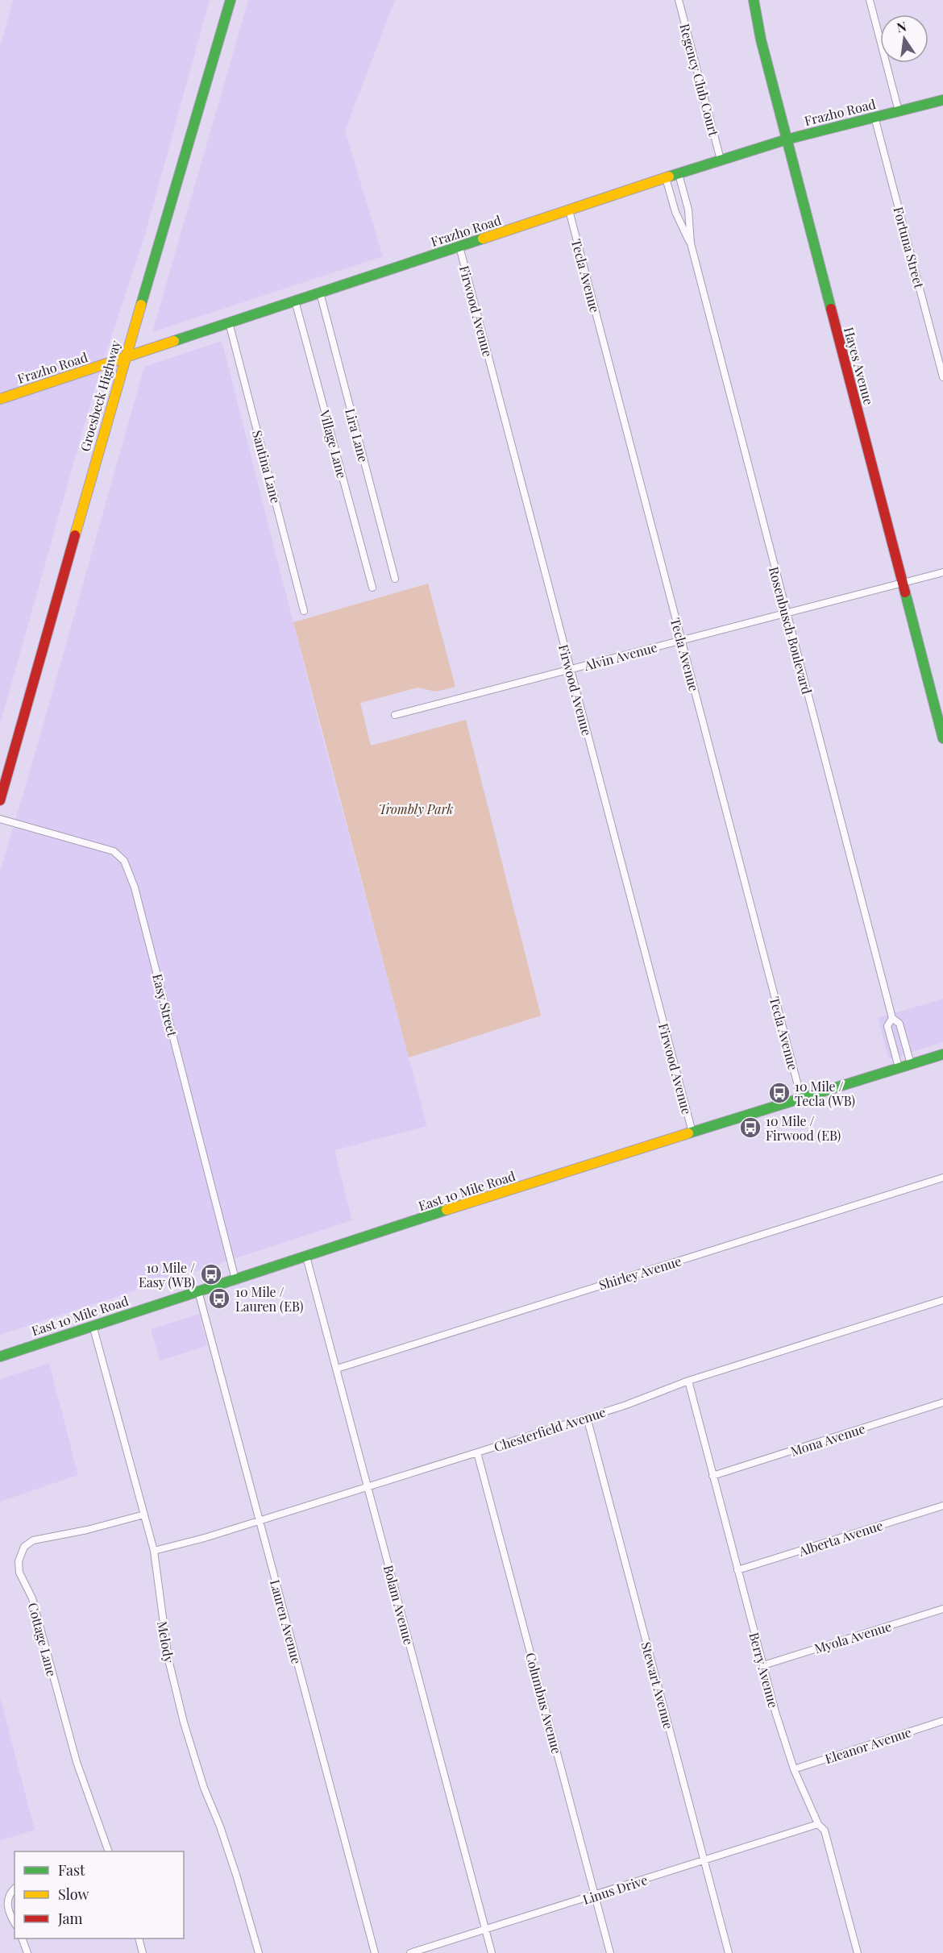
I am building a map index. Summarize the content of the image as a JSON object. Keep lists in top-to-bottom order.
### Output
{
  "streets": {
    "main road": [
      "Frazho Road",
      "Hayes Avenue",
      "Groesbeck Highway",
      "East 10 Mile Road"
    ],
    "street": [
      "Regency Club Court",
      "Fortuna Street",
      "Tecla Avenue",
      "Firwood Avenue",
      "Lira Lane",
      "Village Lane",
      "Santina Lane",
      "Rosenbusch Boulevard",
      "Alvin Avenue",
      "Easy Street",
      "Shirley Avenue",
      "Chesterfield Avenue",
      "Mona Avenue",
      "Alberta Avenue",
      "Bolam Avenue",
      "Lauren Avenue",
      "Myola Avenue",
      "Cottage Lane",
      "Melody",
      "Berry Avenue",
      "Stewart Avenue",
      "Columbus Avenue",
      "Eleanor Avenue",
      "Linus Drive"
    ]
  },
  "crossings": [
    ["Regency Club Court", "Frazho Road"],
    ["Frazho Road", "Fortuna Street"],
    ["Frazho Road", "Tecla Avenue"],
    ["Frazho Road", "Firwood Avenue"],
    ["Frazho Road", "Hayes Avenue"],
    ["Frazho Road", "Groesbeck Highway"],
    ["Frazho Road", "Lira Lane"],
    ["Frazho Road", "Village Lane"],
    ["Frazho Road", "Santina Lane"],
    ["Frazho Road", "Rosenbusch Boulevard"],
    ["Tecla Avenue", "Alvin Avenue"],
    ["Tecla Avenue", "East 10 Mile Road"],
    ["Firwood Avenue", "Alvin Avenue"],
    ["Firwood Avenue", "East 10 Mile Road"],
    ["Hayes Avenue", "Alvin Avenue"],
    ["Rosenbusch Boulevard", "Alvin Avenue"],
    ["Rosenbusch Boulevard", "East 10 Mile Road"],
    ["Easy Street", "East 10 Mile Road"],
    ["East 10 Mile Road", "Bolam Avenue"],
    ["East 10 Mile Road", "Lauren Avenue"],
    ["East 10 Mile Road", "Melody"],
    ["Shirley Avenue", "Bolam Avenue"],
    ["Chesterfield Avenue", "Bolam Avenue"],
    ["Chesterfield Avenue", "Lauren Avenue"],
    ["Chesterfield Avenue", "Melody"],
    ["Chesterfield Avenue", "Berry Avenue"],
    ["Chesterfield Avenue", "Stewart Avenue"],
    ["Chesterfield Avenue", "Columbus Avenue"],
    ["Mona Avenue", "Berry Avenue"],
    ["Alberta Avenue", "Berry Avenue"],
    ["Bolam Avenue", "Linus Drive"],
    ["Myola Avenue", "Berry Avenue"],
    ["Cottage Lane", "Melody"],
    ["Berry Avenue", "Eleanor Avenue"],
    ["Berry Avenue", "Linus Drive"],
    ["Stewart Avenue", "Linus Drive"],
    ["Columbus Avenue", "Linus Drive"]
  ],
  "parks": ["Trombly Park"],
  "places": {
    "bus stop": [
      "10 Mile / Tecla (WB)",
      "10 Mile / Firwood (EB)",
      "10 Mile / Easy (WB)",
      "10 Mile / Lauren (EB)"
    ]
  },
  "legend": ["Fast", "Slow", "Jam"],
  "north": "top"
}
